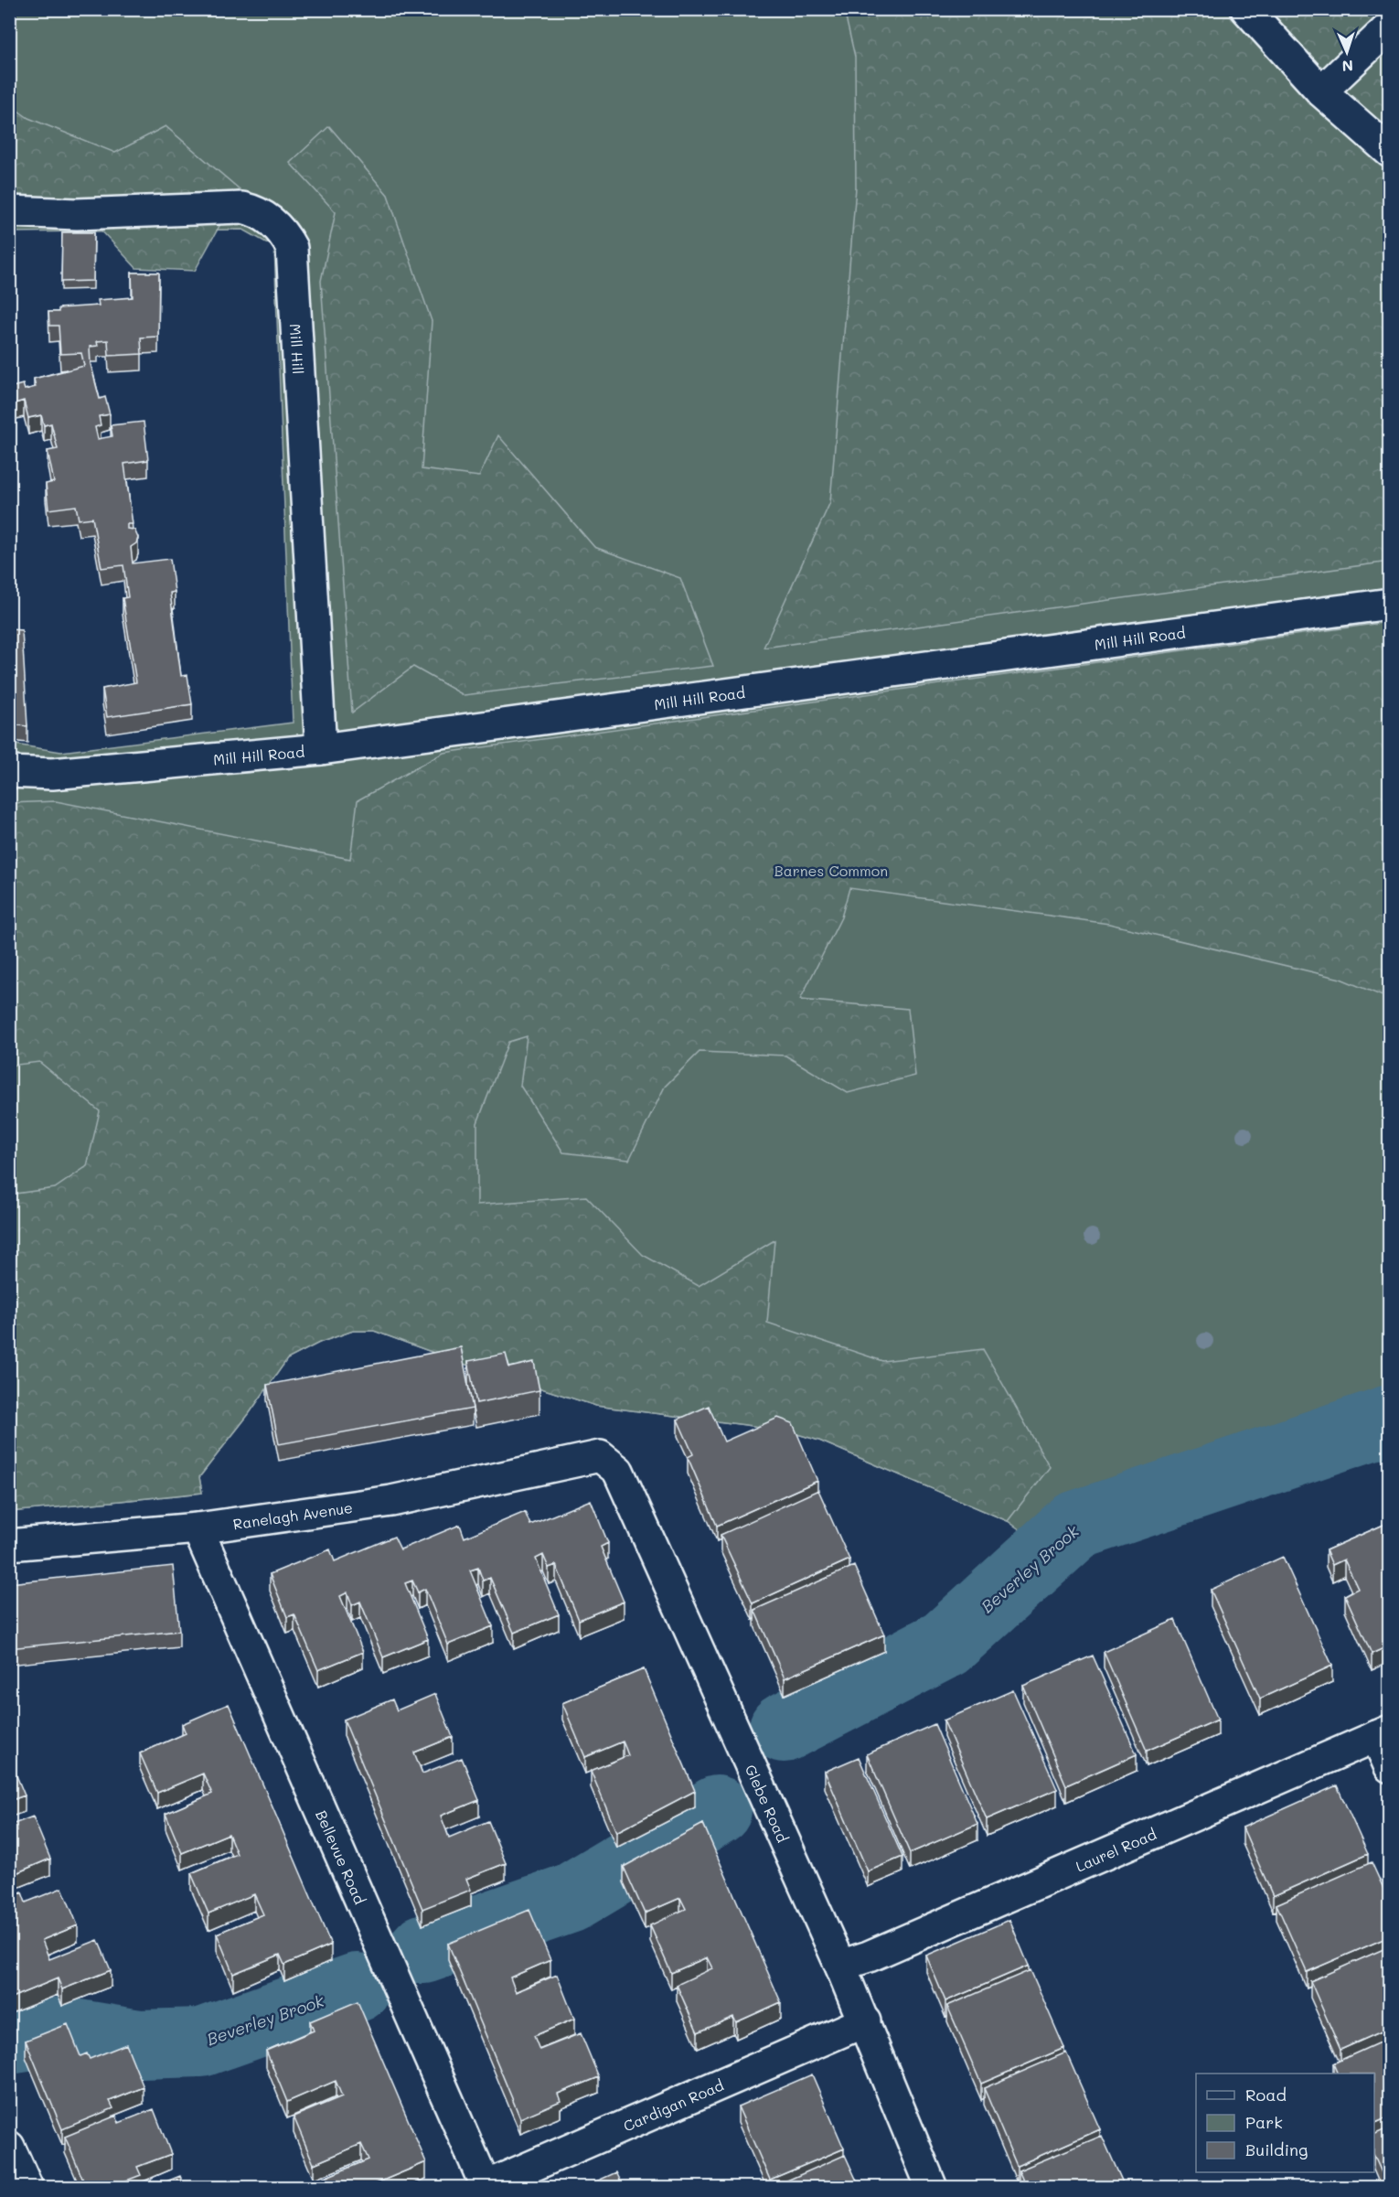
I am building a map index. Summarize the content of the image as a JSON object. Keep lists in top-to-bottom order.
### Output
{
  "streets": {
    "street": [
      "Mill Hill",
      "Mill Hill Road",
      "Ranelagh Avenue",
      "Glebe Road",
      "Laurel Road",
      "Bellevue Road",
      "Cardigan Road"
    ]
  },
  "crossings": [
    ["Mill Hill", "Mill Hill Road"],
    ["Ranelagh Avenue", "Glebe Road"],
    ["Ranelagh Avenue", "Bellevue Road"],
    ["Glebe Road", "Laurel Road"],
    ["Glebe Road", "Cardigan Road"],
    ["Bellevue Road", "Cardigan Road"]
  ],
  "water": ["Beverley Brook"],
  "parks": ["Barnes Common"],
  "legend": ["Road", "Park", "Building"],
  "north": "bottom"
}
